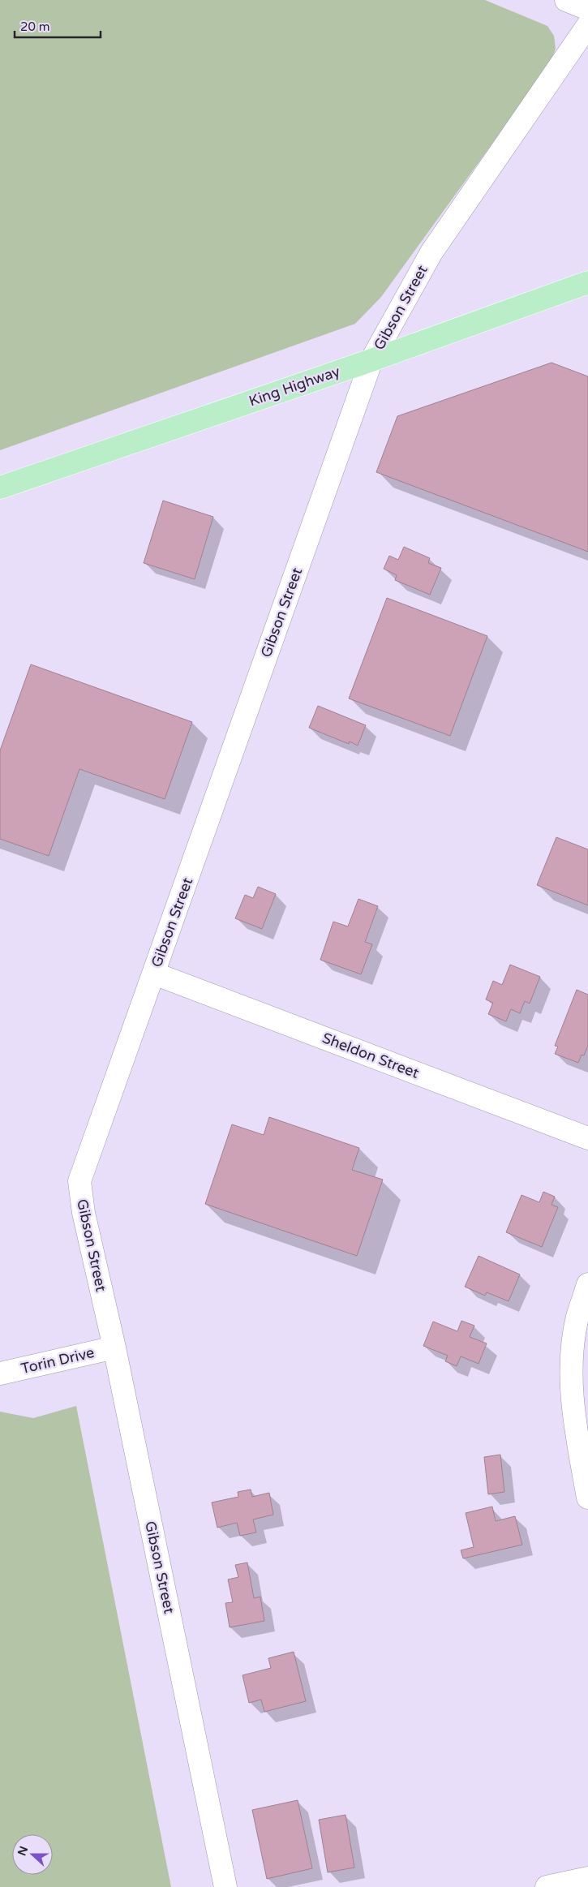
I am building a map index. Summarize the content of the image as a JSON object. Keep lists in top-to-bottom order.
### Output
{
  "streets": {
    "main road": ["King Highway"],
    "street": ["Gibson Street", "Sheldon Street", "Torin Drive"]
  },
  "crossings": [
    ["Gibson Street", "King Highway"],
    ["Gibson Street", "Sheldon Street"],
    ["Gibson Street", "Torin Drive"]
  ],
  "scale_bar": "20 m",
  "north": "left"
}
